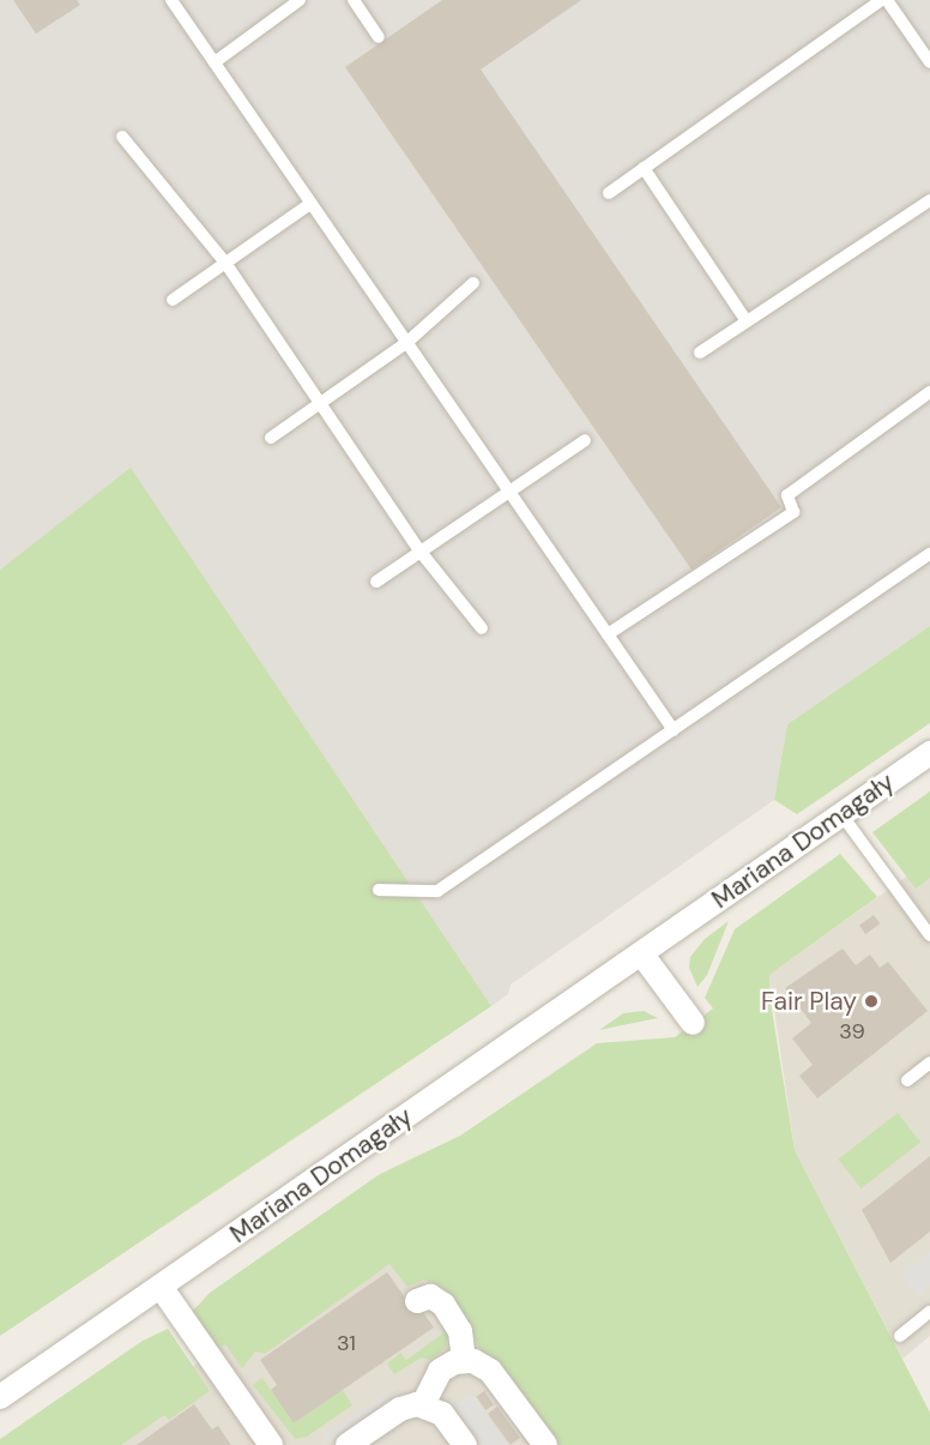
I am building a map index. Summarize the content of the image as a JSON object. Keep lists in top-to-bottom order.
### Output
{
  "streets": {
    "street": ["Mariana Domagały"]
  },
  "places": ["Fair Play"],
  "house_numbers": ["39", "31"]
}
